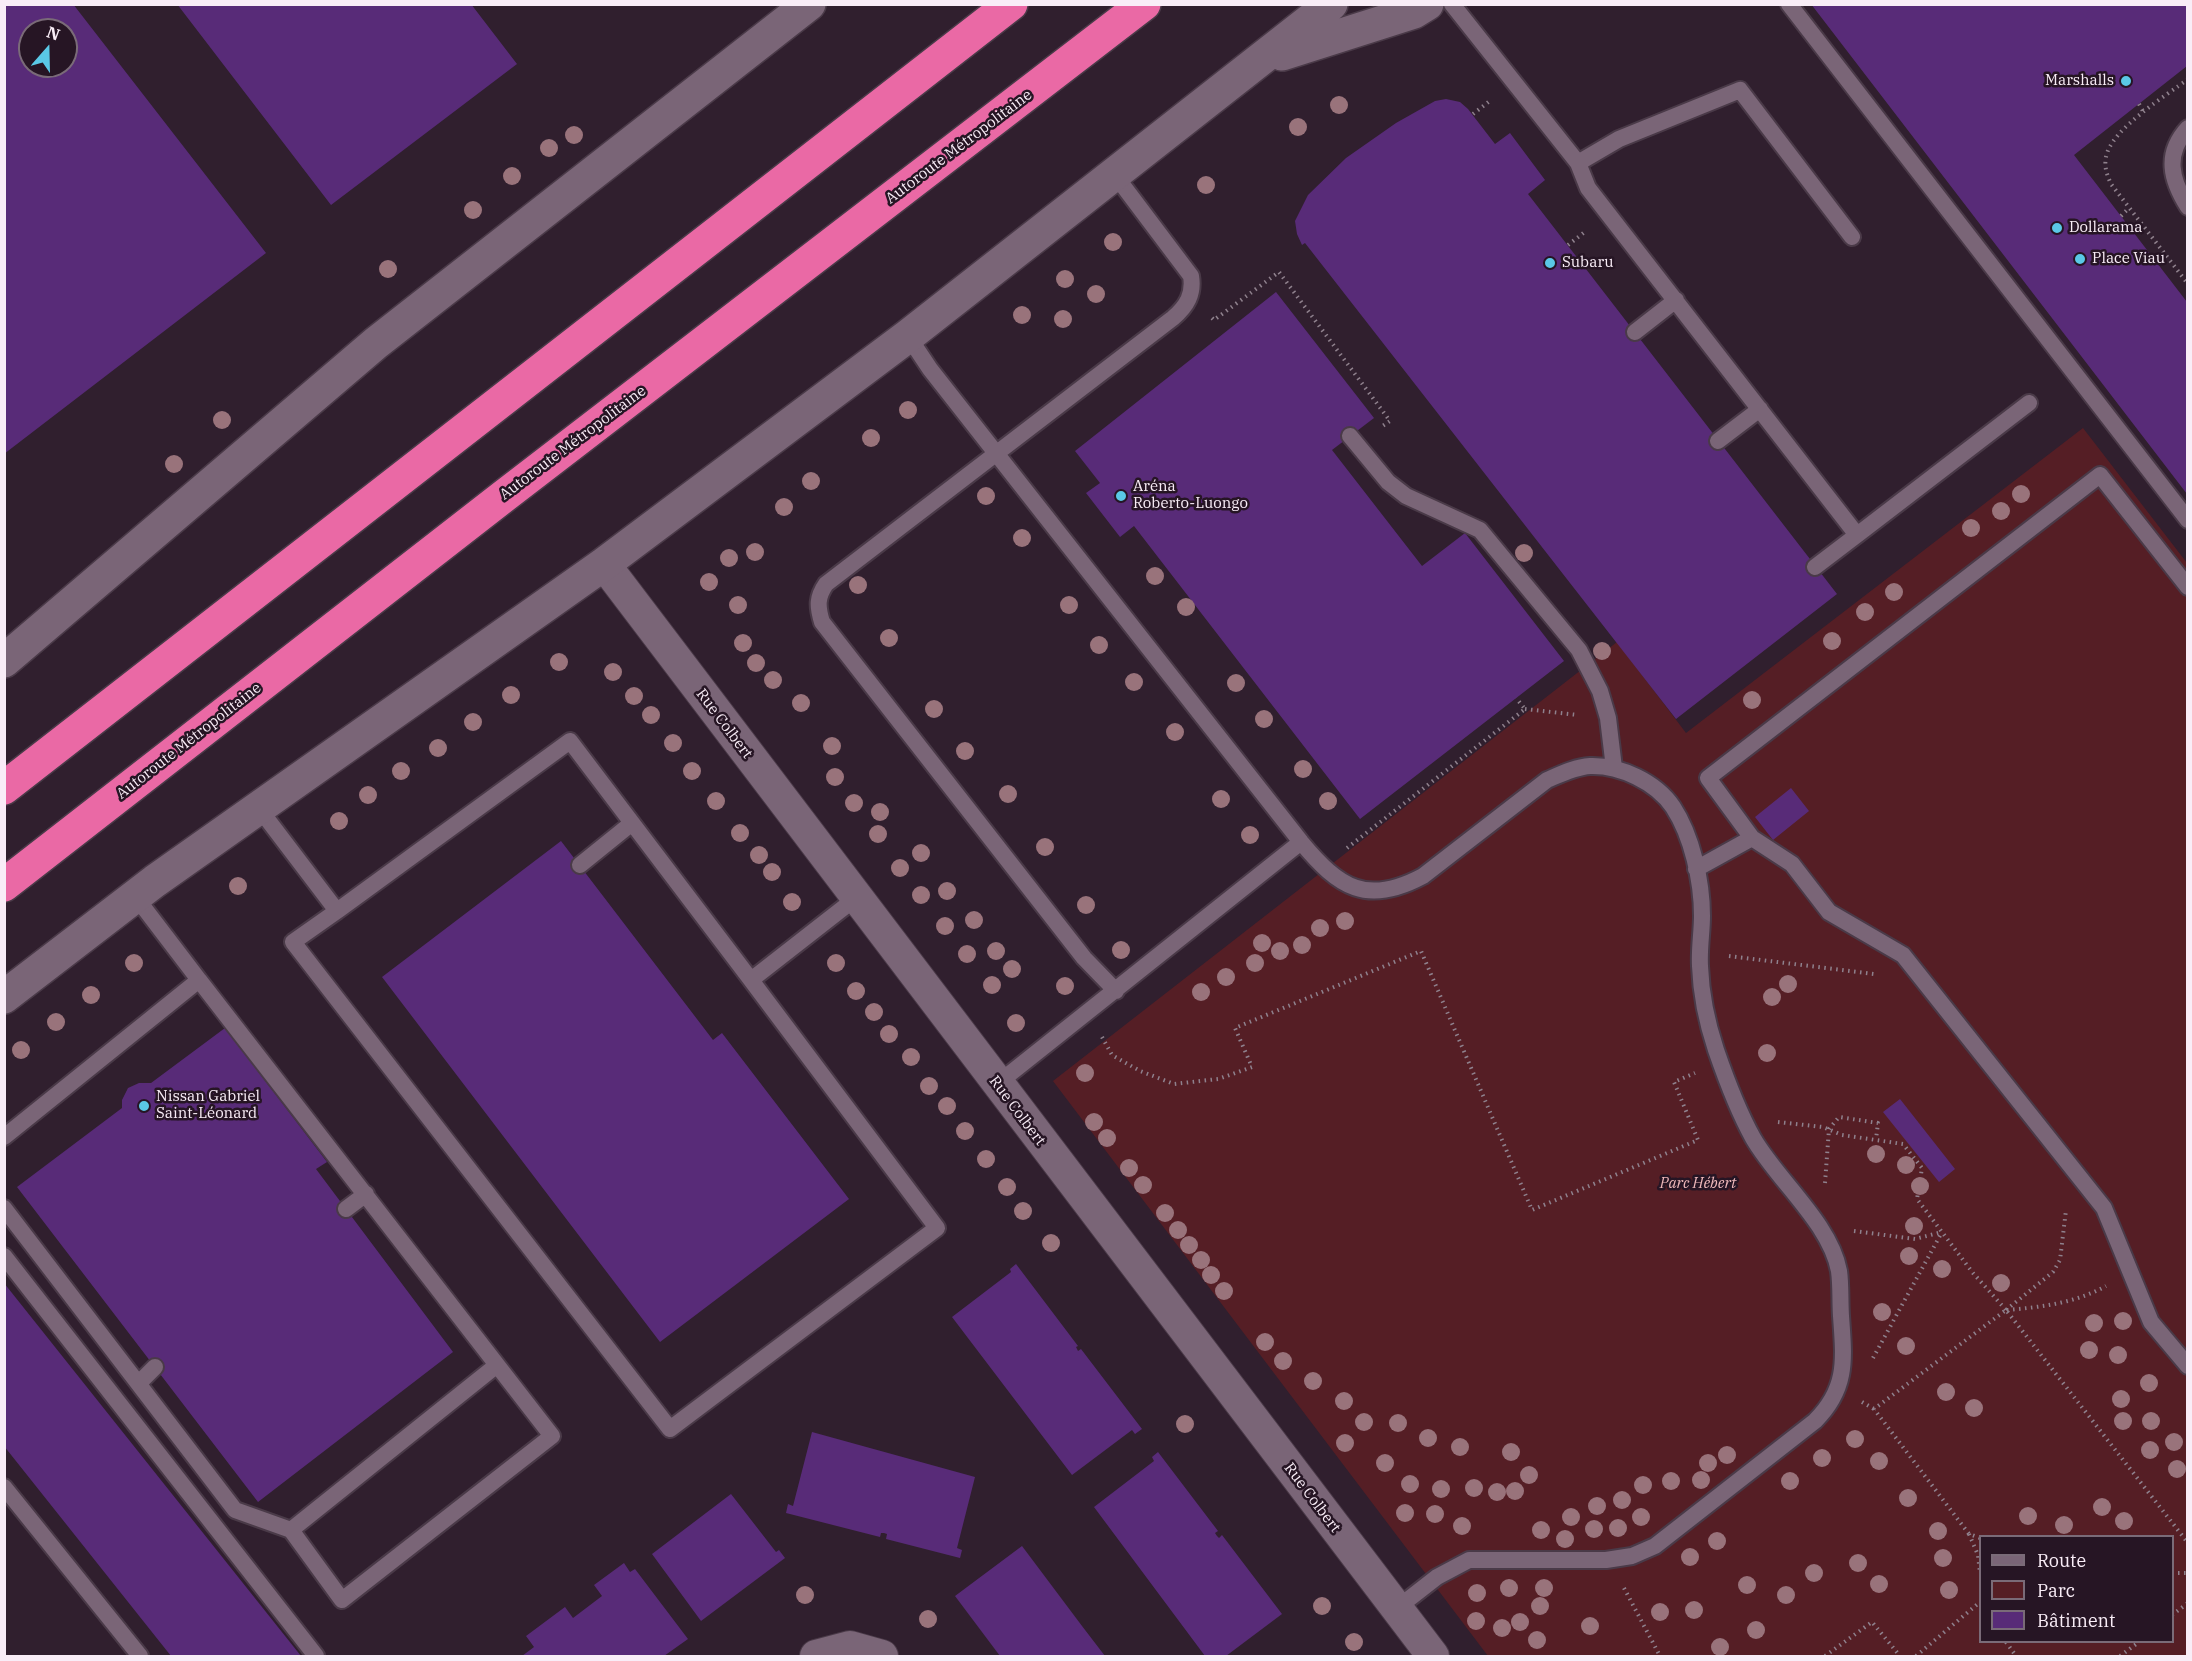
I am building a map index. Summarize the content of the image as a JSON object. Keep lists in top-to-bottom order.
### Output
{
  "streets": {
    "highway": ["Autoroute Métropolitaine"],
    "street": ["Rue Colbert"]
  },
  "parks": ["Parc Hébert"],
  "places": [
    "Marshalls",
    "Dollarama",
    "Place Viau",
    "Subaru",
    "Aréna Roberto-Luongo",
    "Nissan Gabriel Saint-Léonard"
  ],
  "legend": ["Route", "Parc", "Bâtiment"],
  "north": "top"
}
